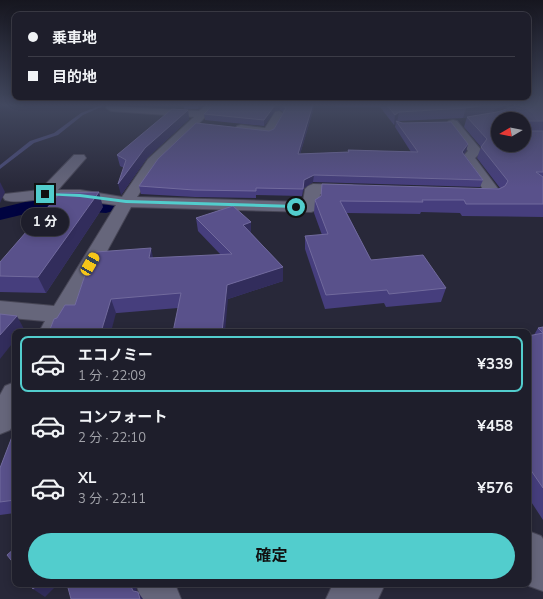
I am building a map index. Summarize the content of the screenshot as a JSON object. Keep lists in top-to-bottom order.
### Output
{
  "north": "left",
  "page": {
    "banner": ["乗車地", "目的地"],
    "bubble": "1 分",
    "list": [
      {
        "name": "エコノミー",
        "note": "1 分 · 22:09",
        "value": "¥339"
      },
      {
        "name": "コンフォート",
        "note": "2 分 · 22:10",
        "value": "¥458"
      },
      {
        "name": "XL",
        "note": "3 分 · 22:11",
        "value": "¥576"
      }
    ],
    "buttons": "確定"
  }
}
